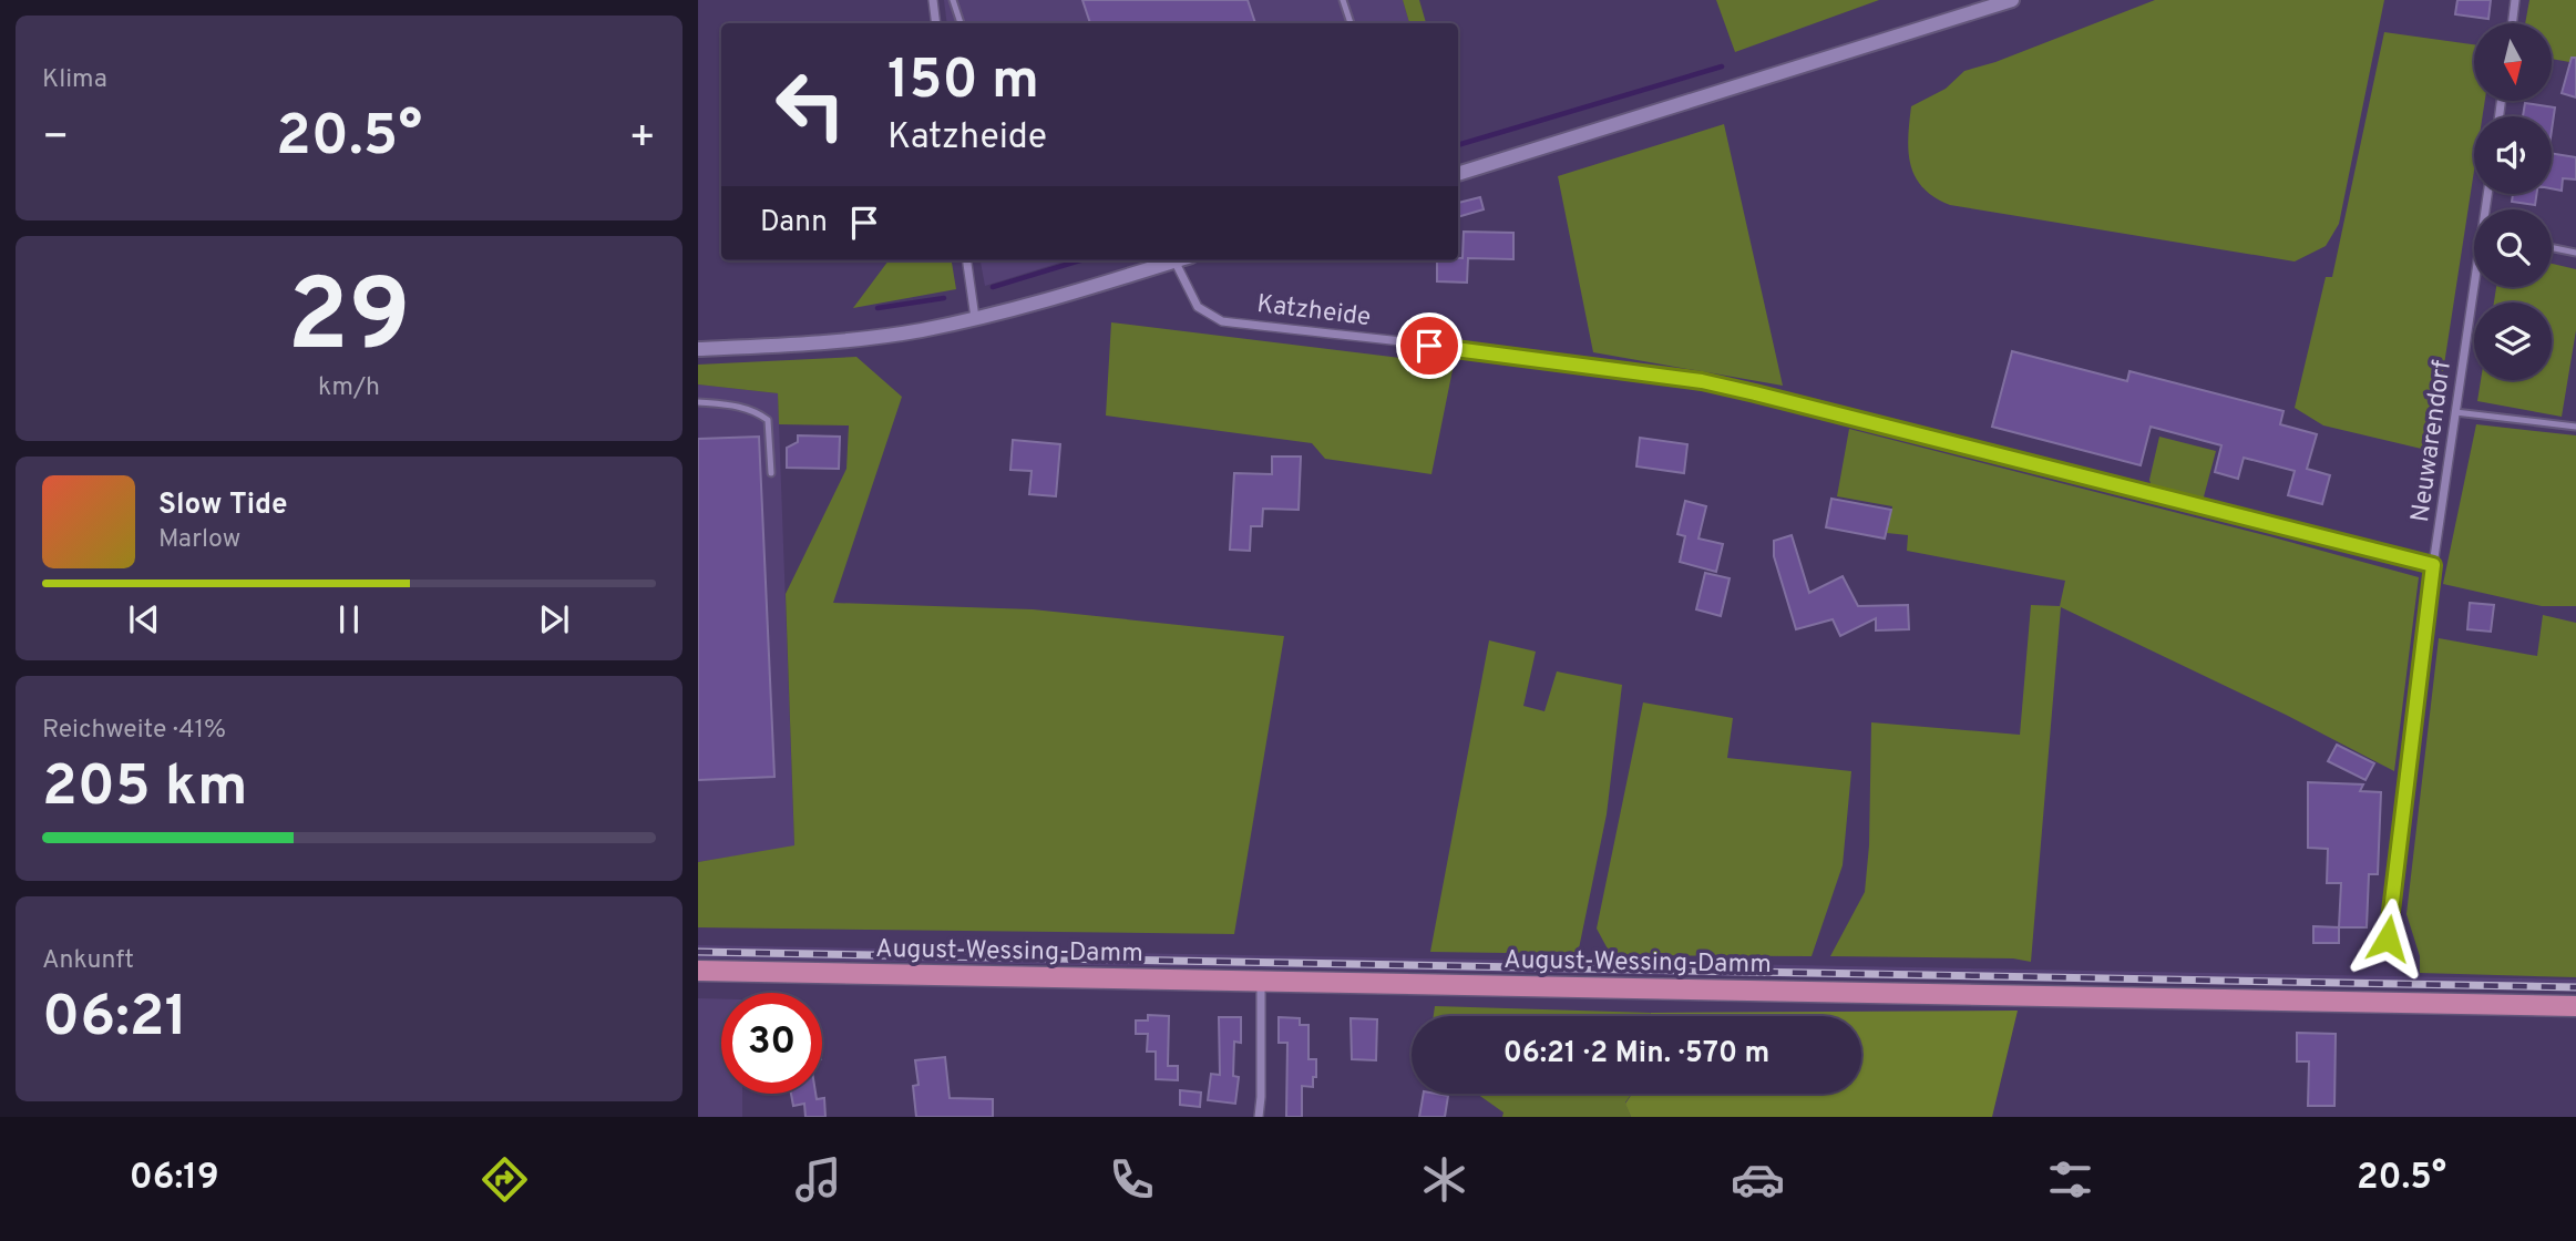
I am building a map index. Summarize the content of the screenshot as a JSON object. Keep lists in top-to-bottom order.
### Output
{
  "streets": {
    "main road": ["August-Wessing-Damm"],
    "street": ["Katzheide", "Neuwarendorf"]
  },
  "crossings": [
    ["Katzheide", "Neuwarendorf"]
  ],
  "north": "bottom",
  "page": {
    "tile": [
      "Klima",
      ["29", "km/h"],
      ["Reichweite · 41%", "205 km"],
      ["Ankunft", "06:21"]
    ],
    "turn": ["150 m", "Katzheide"],
    "heat": ["−", "20.5°", "+"],
    "then": "Dann",
    "song": ["Slow Tide", "Marlow"],
    "limit": "30",
    "trip": "06:21 · 2 Min. · 570 m",
    "tabs": ["06:19", "20.5°"]
  }
}
